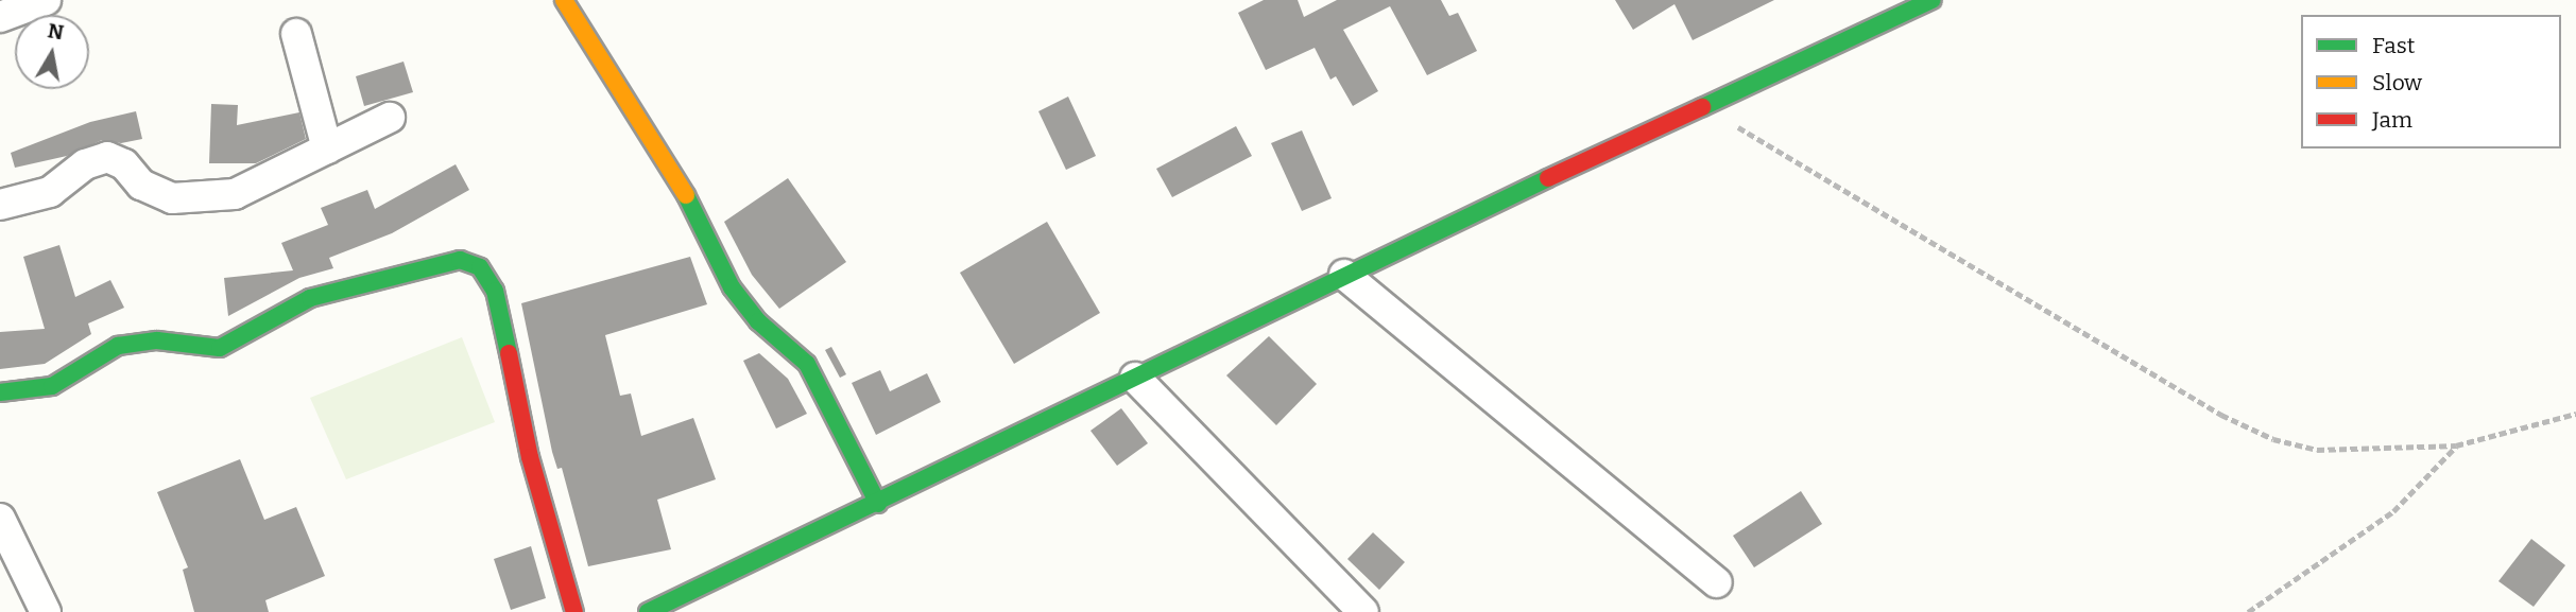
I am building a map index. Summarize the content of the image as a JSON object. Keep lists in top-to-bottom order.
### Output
{
  "legend": ["Fast", "Slow", "Jam"],
  "north": "top"
}
